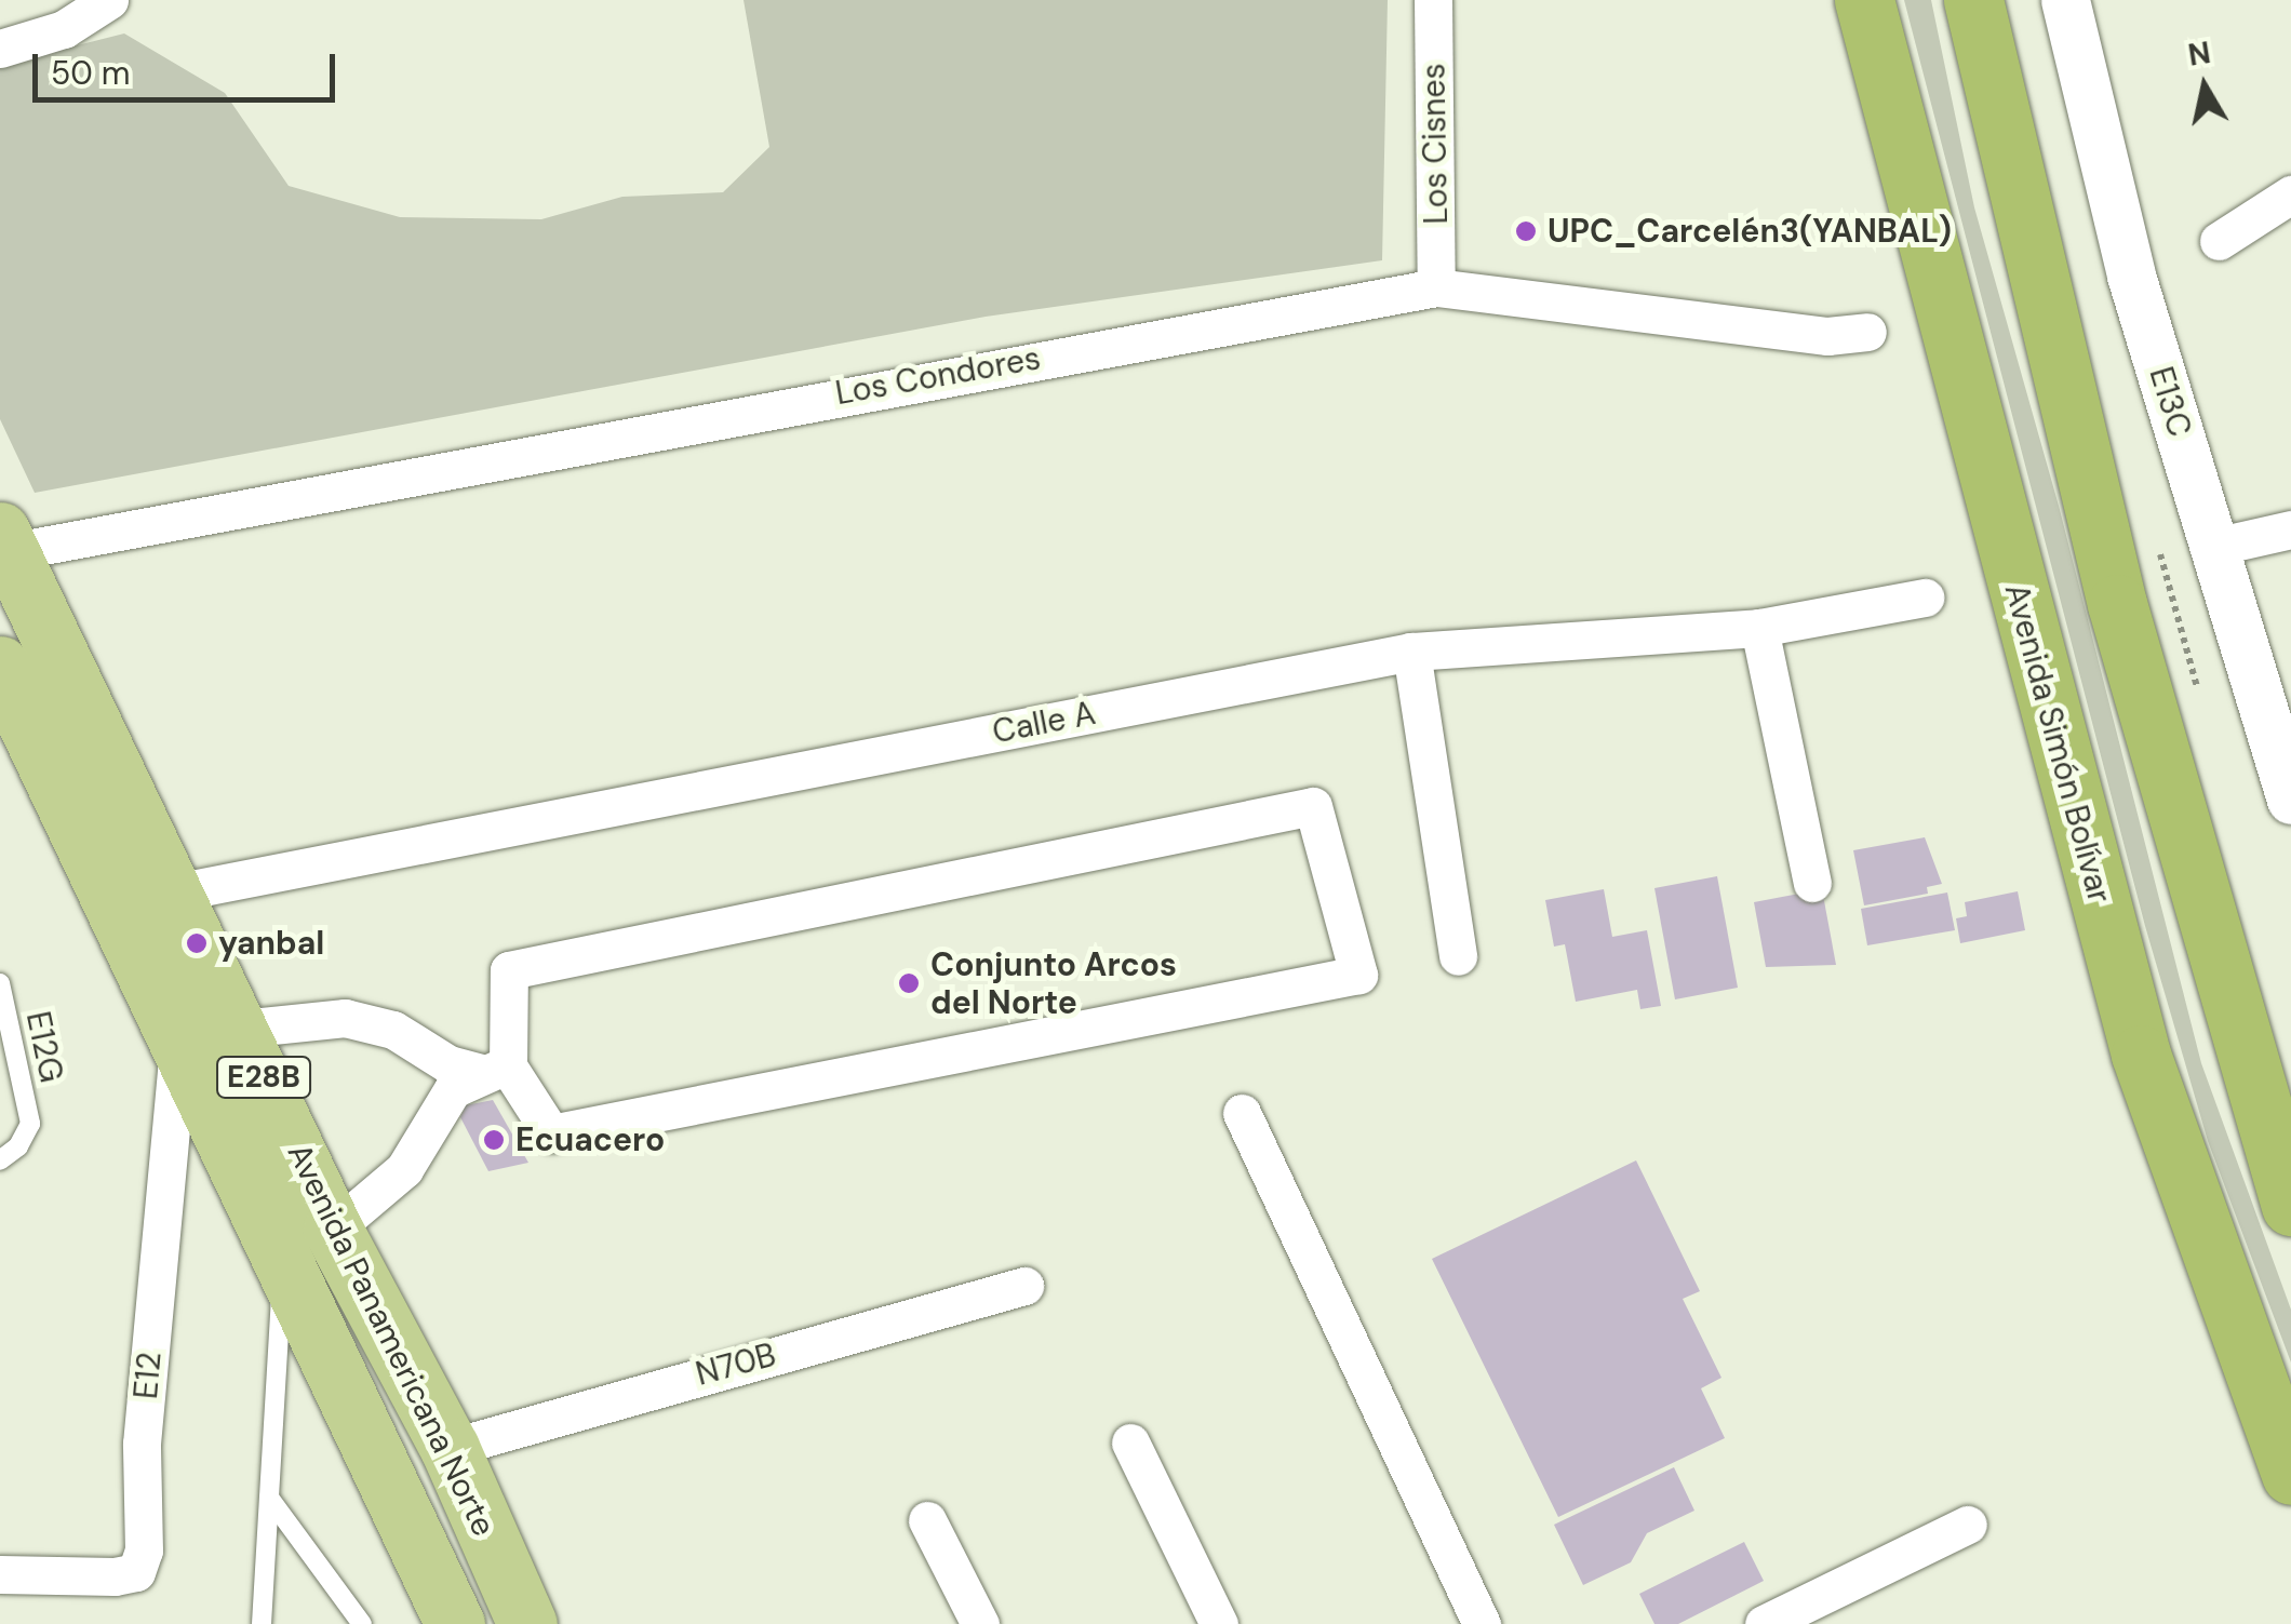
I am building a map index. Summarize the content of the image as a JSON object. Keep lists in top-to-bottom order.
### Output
{
  "streets": {
    "highway": ["Avenida Simón Bolívar"],
    "main road": ["E28B", "Avenida Panamericana Norte"],
    "street": [
      "Los Cisnes",
      "Los Condores",
      "E13C",
      "Calle A",
      "N70B",
      "E12"
    ],
    "lane": ["E12G"]
  },
  "crossings": [
    ["Los Cisnes", "Los Condores"],
    ["Los Condores", "Avenida Panamericana Norte"],
    ["Calle A", "Avenida Panamericana Norte"],
    ["Avenida Panamericana Norte", "N70B"],
    ["Avenida Panamericana Norte", "E12"]
  ],
  "places": [
    "UPC_Carcelén3(YANBAL)",
    "yanbal",
    "Conjunto Arcos del Norte",
    "Ecuacero"
  ],
  "scale_bar": "50 m",
  "north": "top"
}
